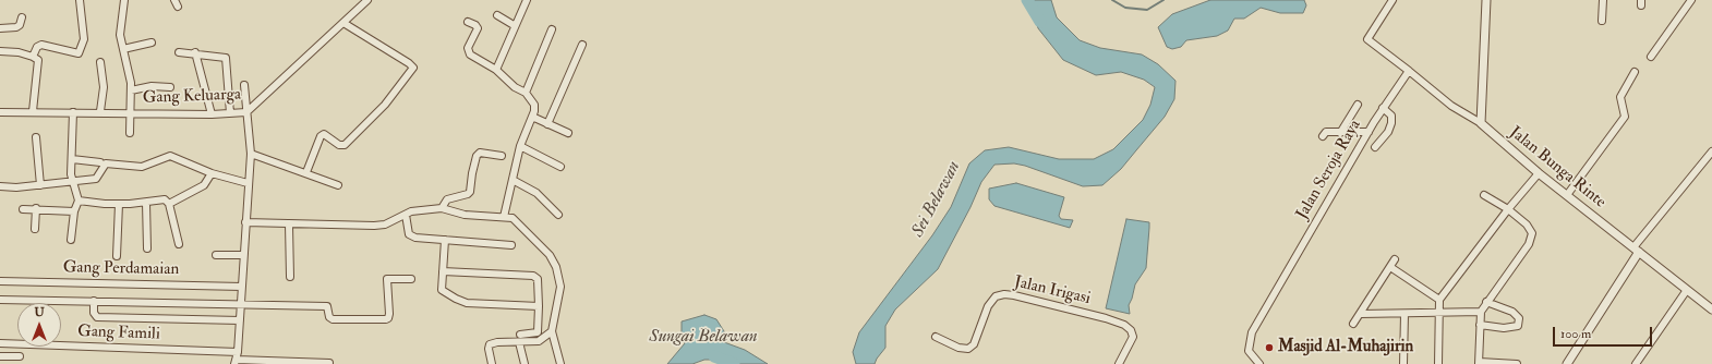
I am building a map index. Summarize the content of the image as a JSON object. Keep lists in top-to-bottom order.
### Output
{
  "streets": {
    "street": [
      "Gang Keluarga",
      "Jalan Bunga Rinte",
      "Jalan Seroja Raya",
      "Gang Perdamaian",
      "Jalan Irigasi",
      "Gang Famili"
    ]
  },
  "water": ["Sei Belawan", "Sungai Belawan"],
  "places": ["Masjid Al-Muhajirin"],
  "scale_bar": "100 m",
  "north": "top"
}
